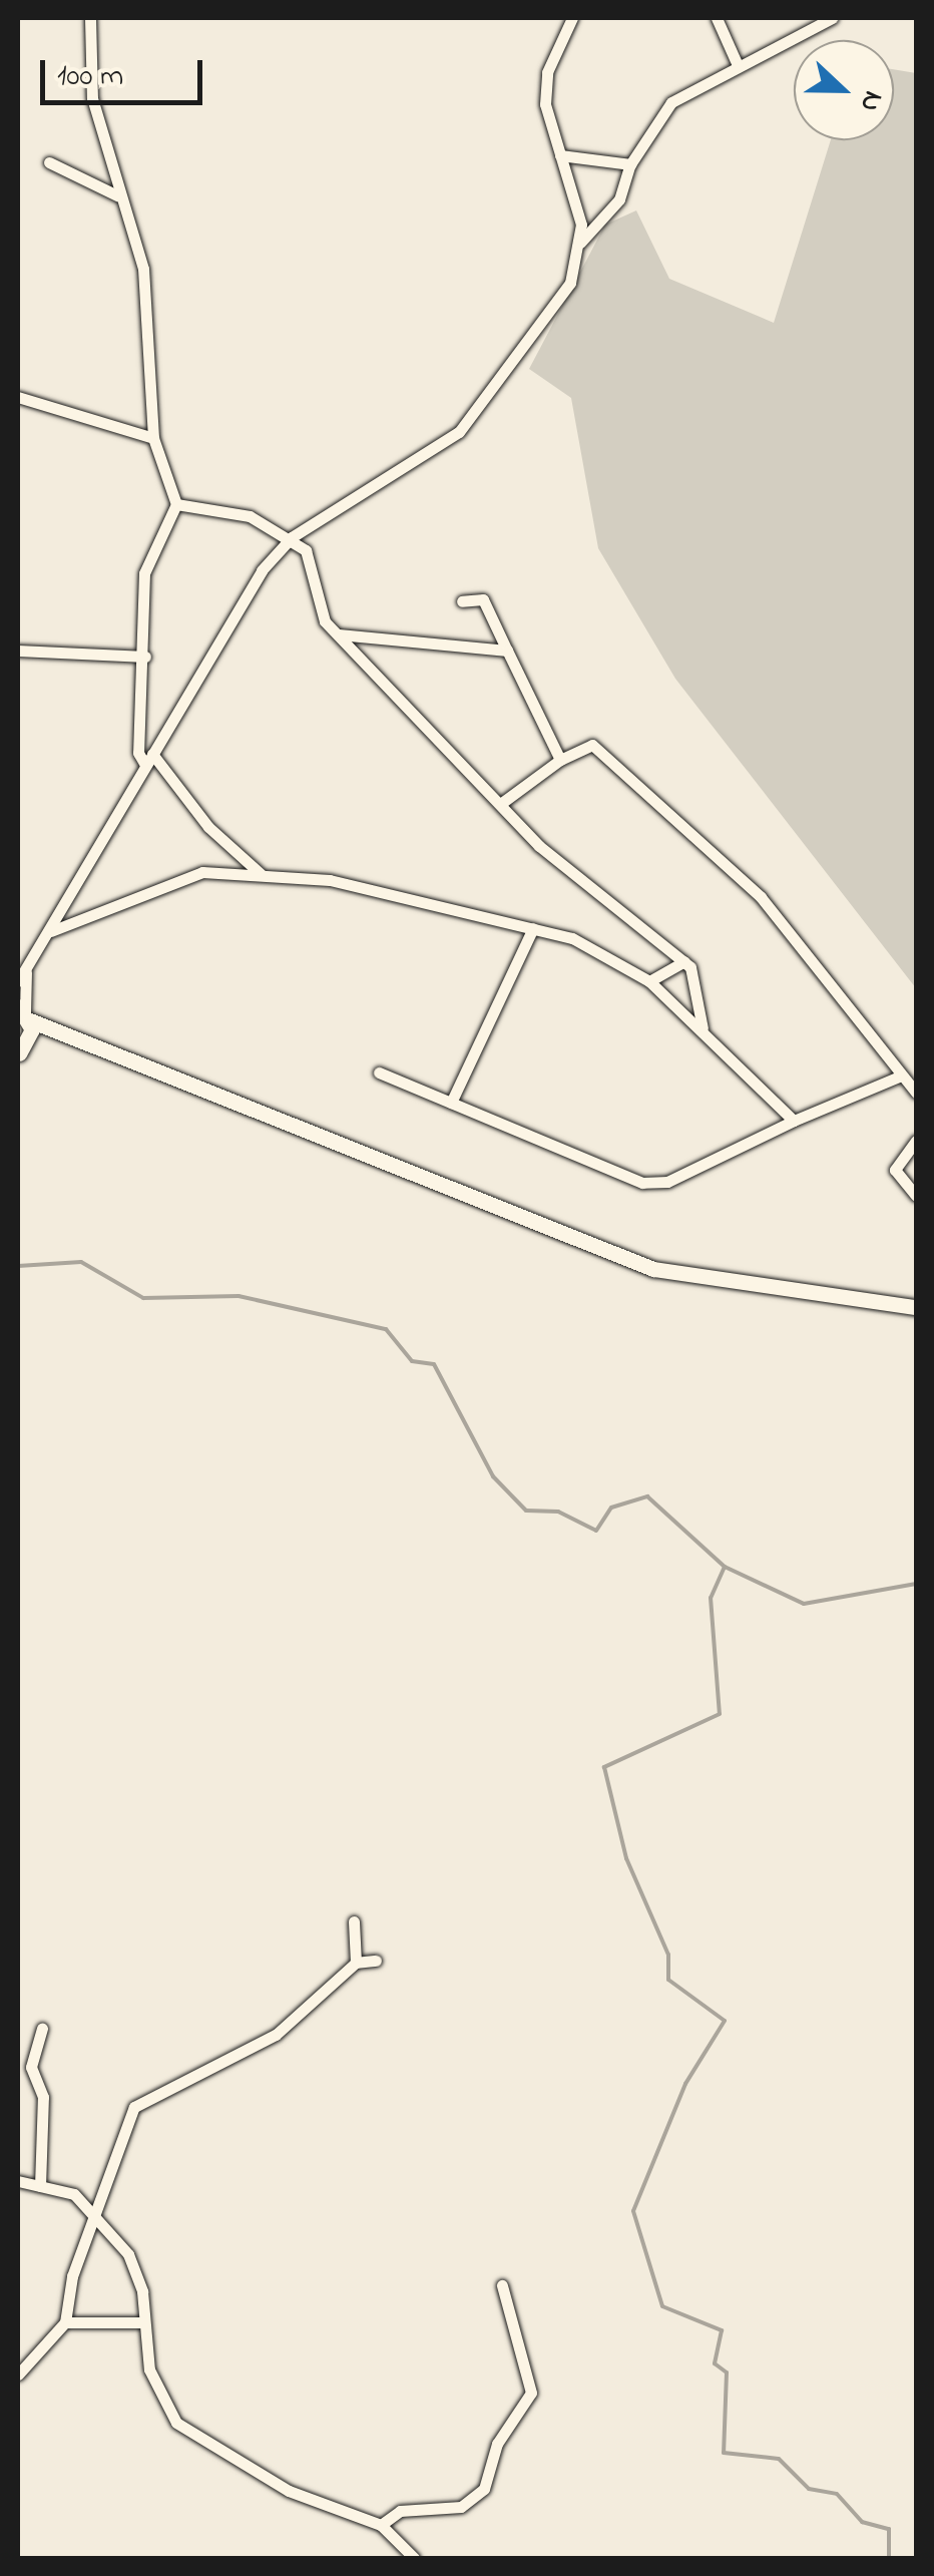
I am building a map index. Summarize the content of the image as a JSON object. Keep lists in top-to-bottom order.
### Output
{
  "scale_bar": "100 m",
  "north": "right"
}
